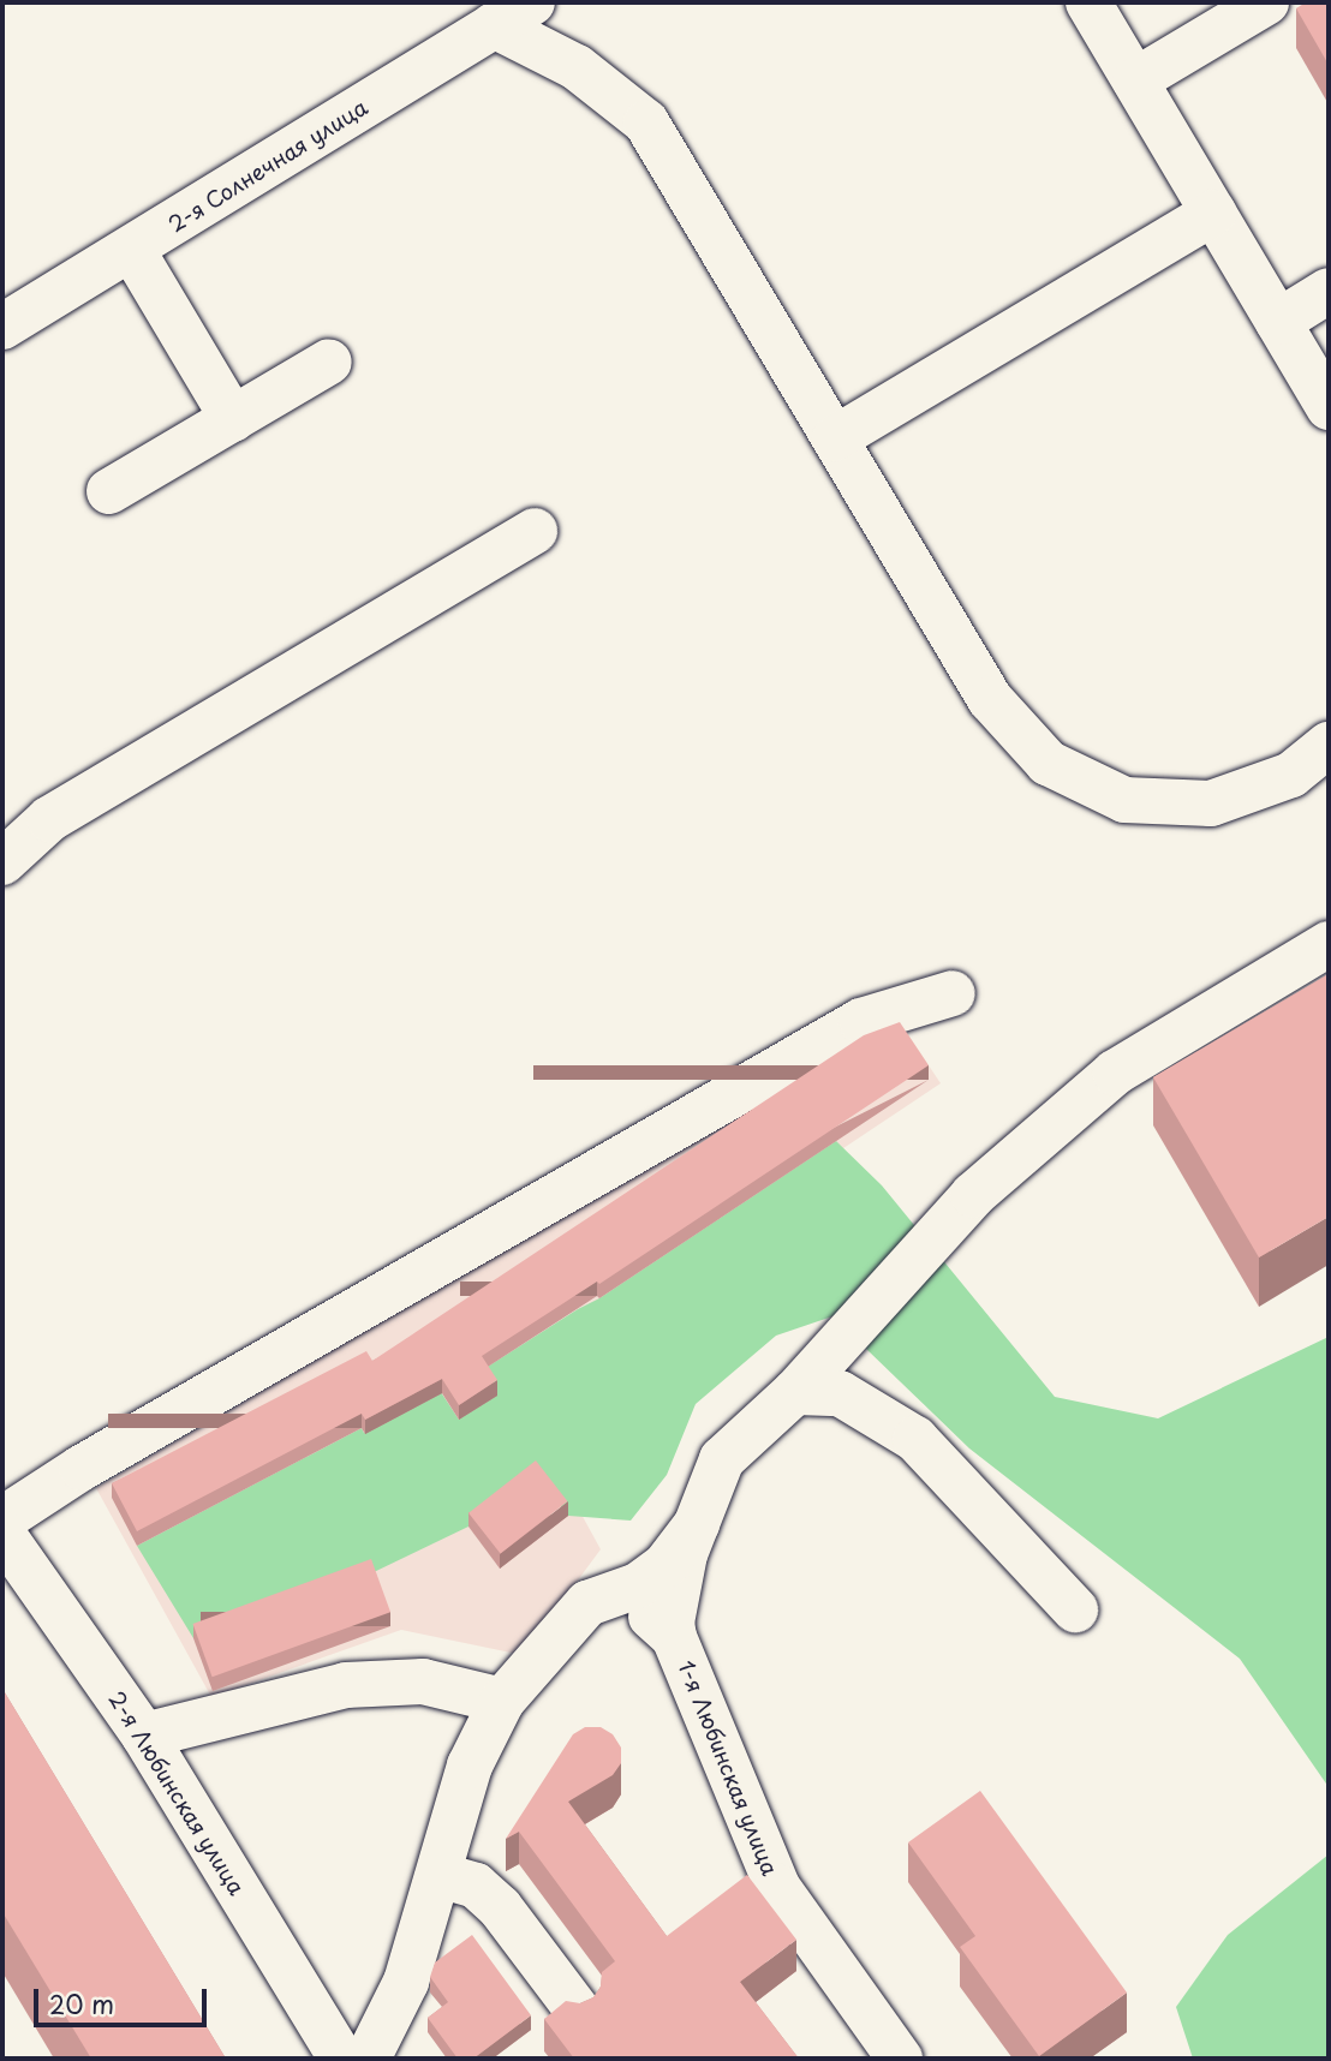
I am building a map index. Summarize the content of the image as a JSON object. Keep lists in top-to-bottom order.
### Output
{
  "streets": {
    "street": ["2-я Солнечная улица", "1-я Любинская улица", "2-я Любинская улица"]
  },
  "scale_bar": "20 m"
}
